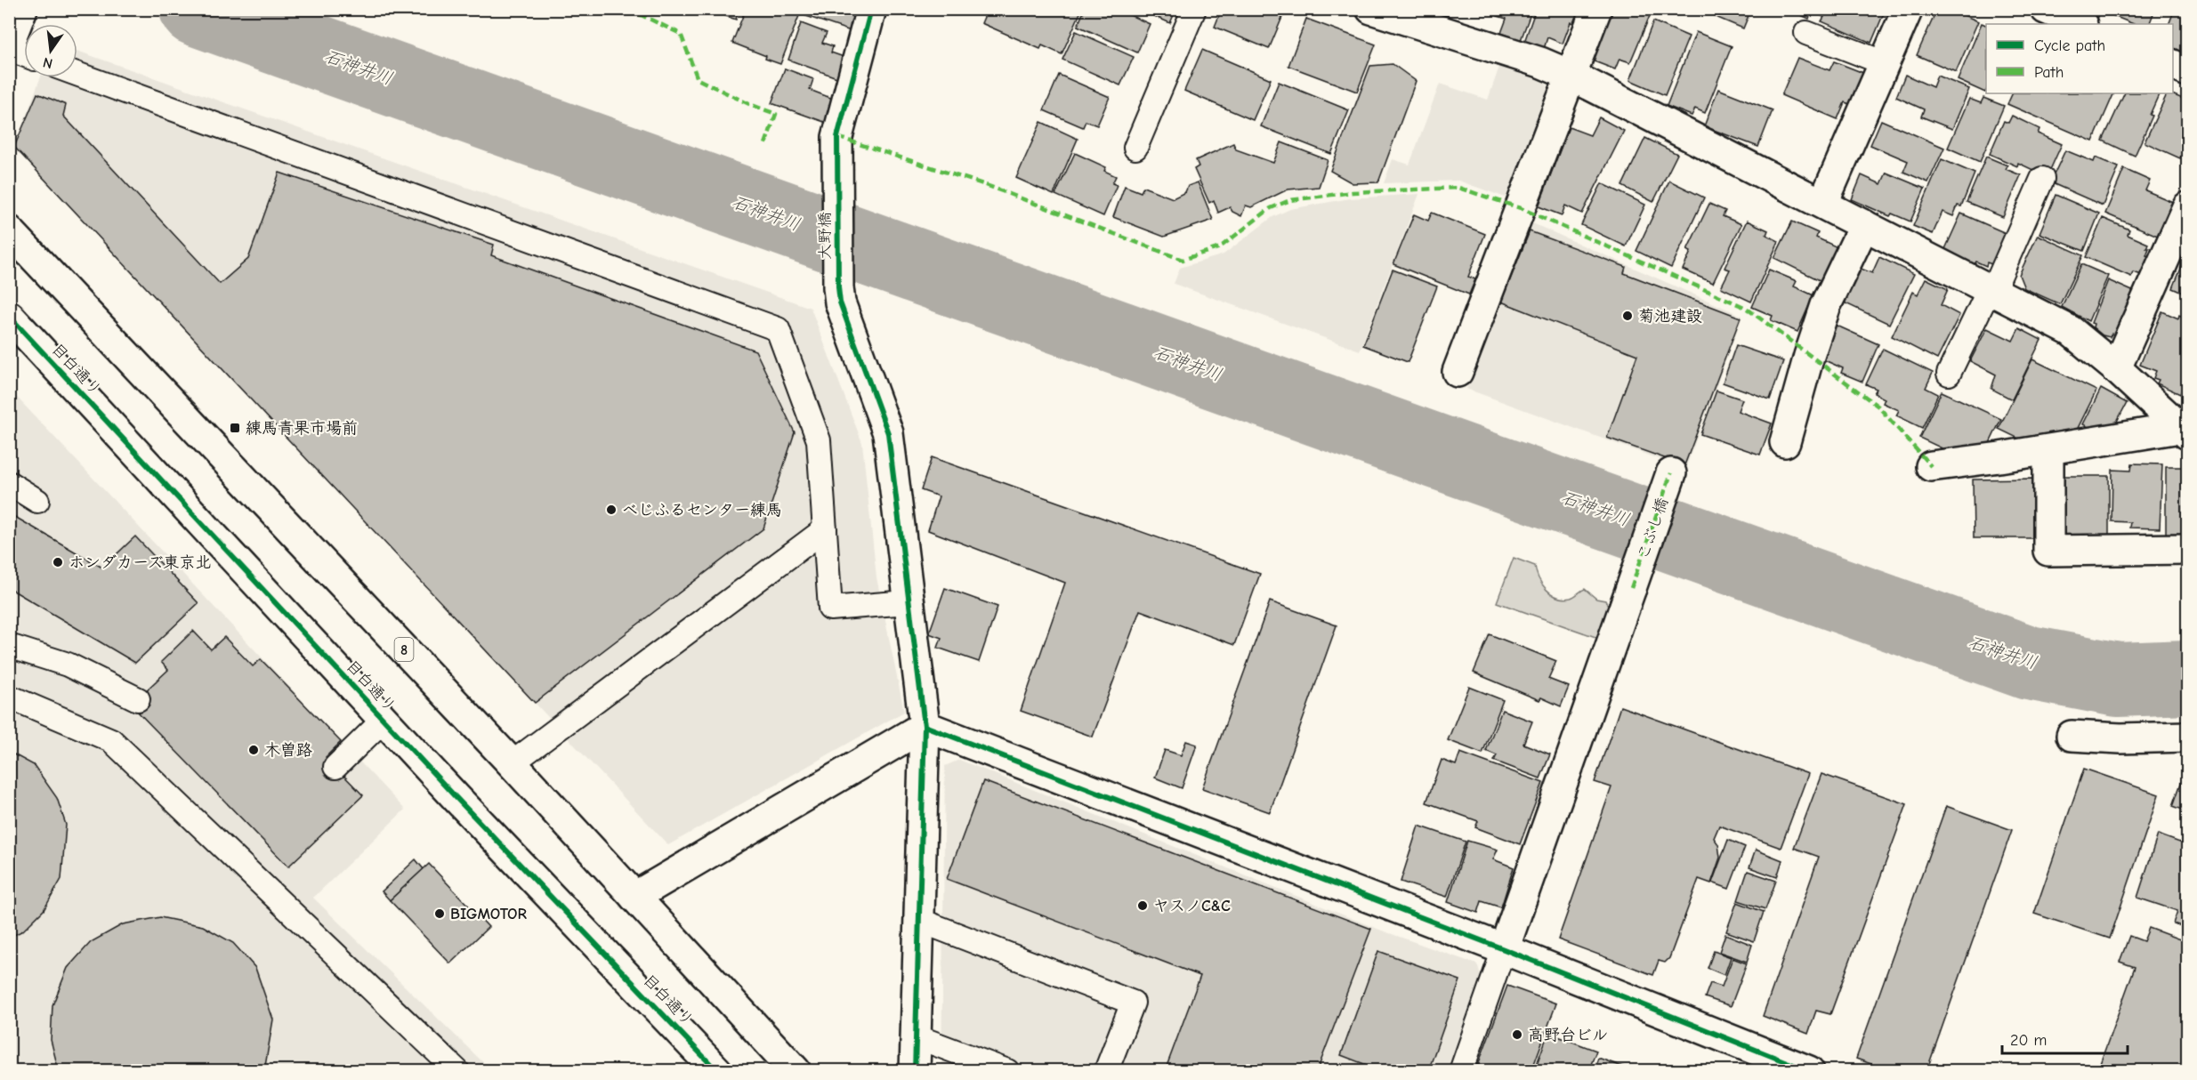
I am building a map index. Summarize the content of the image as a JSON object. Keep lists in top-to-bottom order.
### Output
{
  "streets": {
    "street": [
      "大野橋",
      "目白通り",
      "こぶし橋",
      "8"
    ]
  },
  "water": ["石神井川"],
  "places": {
    "other": [
      "菊池建設",
      "べじふるセンター練馬",
      "ホンダカーズ東京北",
      "木曽路",
      "ヤスノC&C",
      "BIGMOTOR",
      "高野台ビル"
    ],
    "transit": ["練馬青果市場前"]
  },
  "legend": ["Cycle path", "Path"],
  "scale_bar": "20 m",
  "north": "bottom"
}
